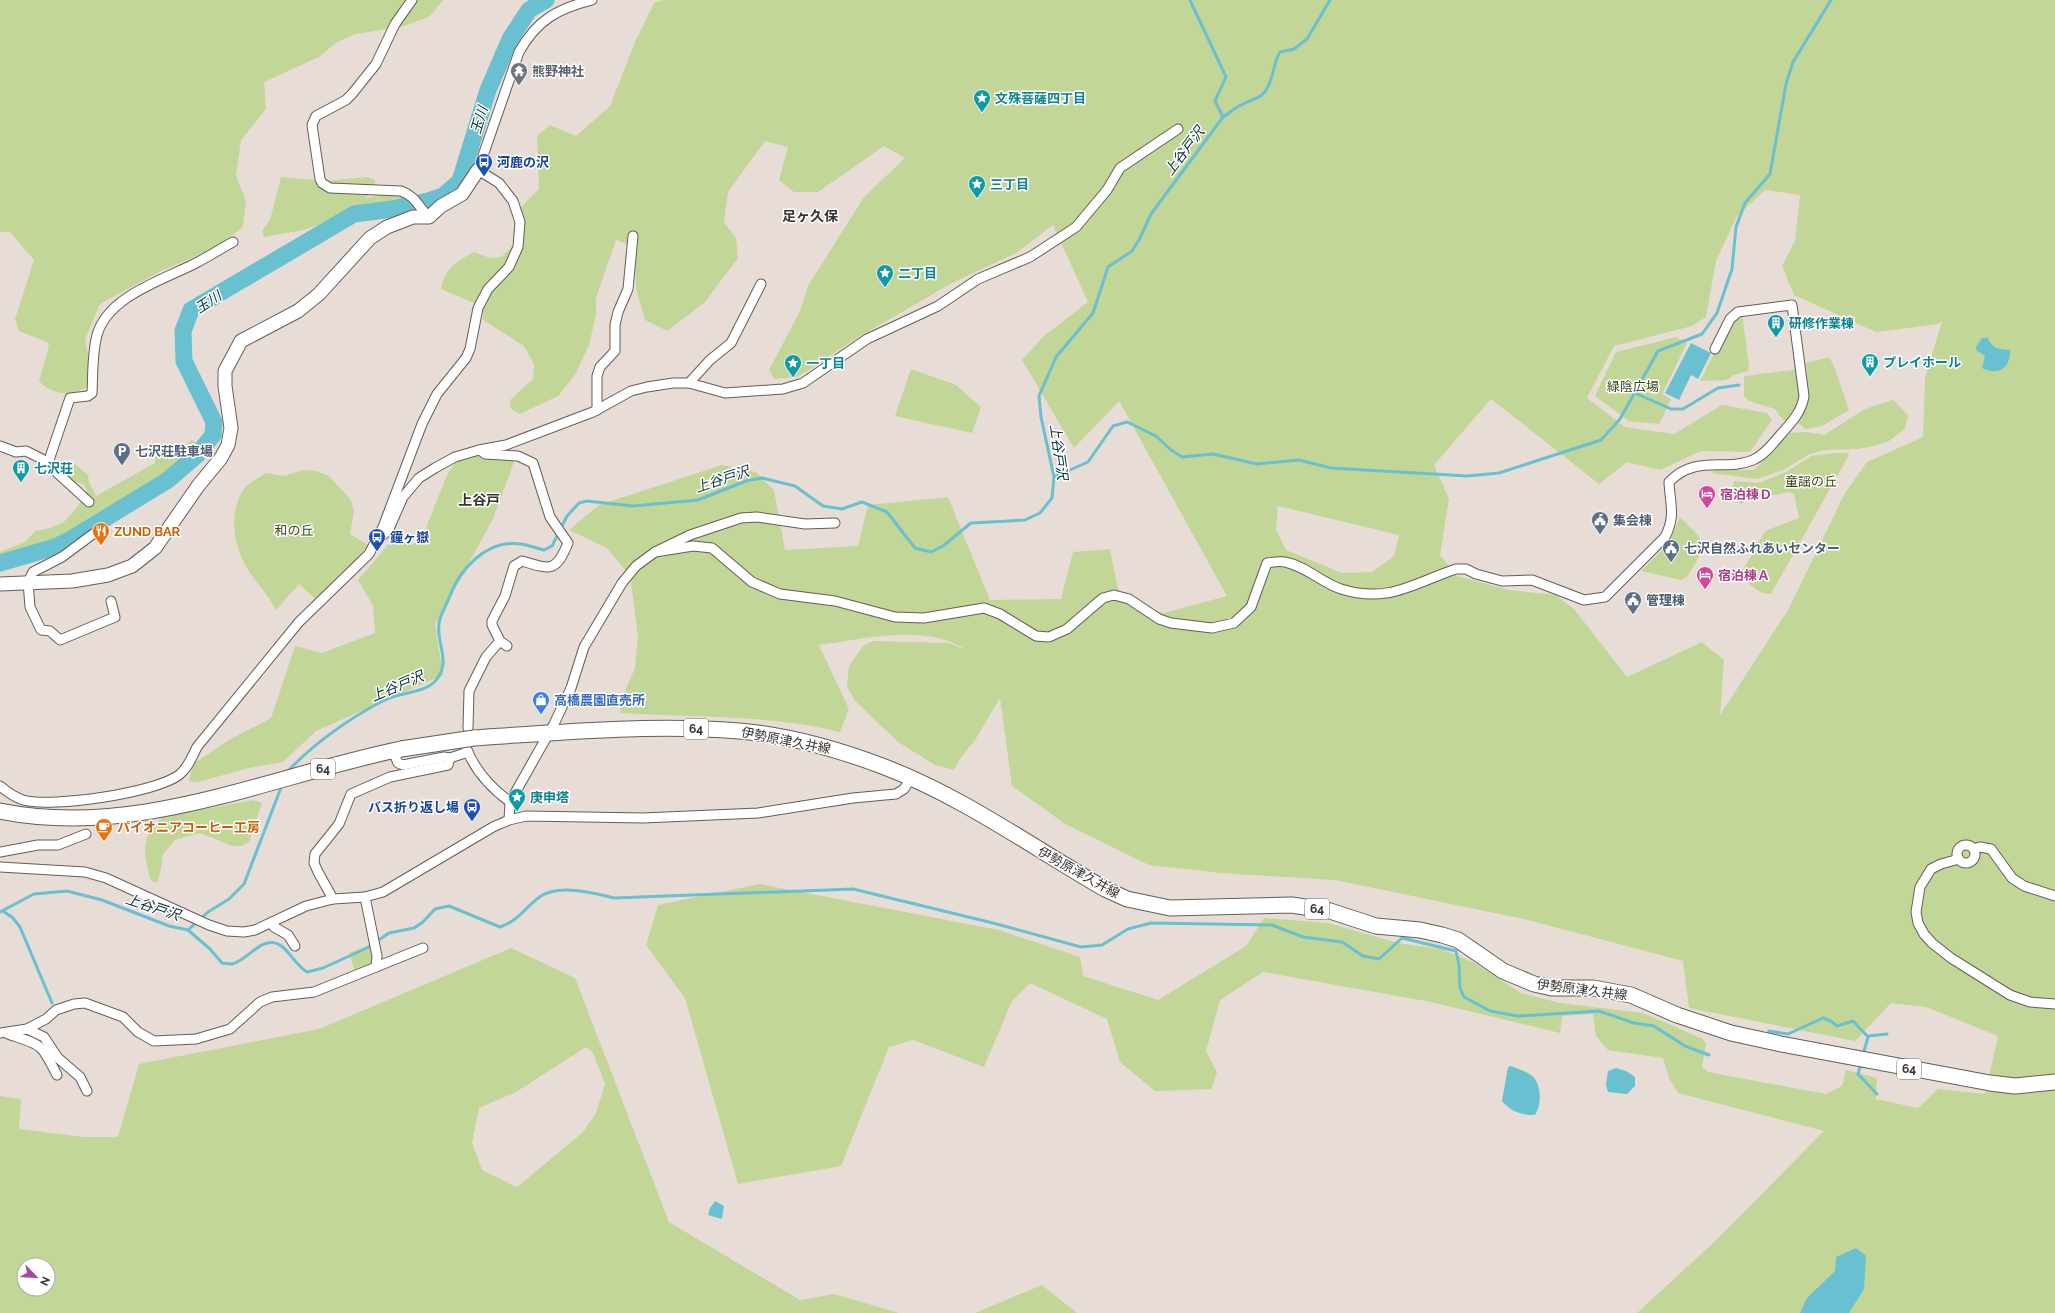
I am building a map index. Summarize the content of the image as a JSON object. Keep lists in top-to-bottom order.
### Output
{
  "streets": {
    "main road": ["64", "伊勢原津久井線"]
  },
  "crossings": [
    ["64", "伊勢原津久井線"]
  ],
  "districts": ["足ヶ久保", "上谷戸"],
  "water": ["玉川", "上谷戸沢"],
  "parks": ["緑陰広場", "童謡の丘", "和の丘"],
  "places": {
    "temple": ["熊野神社"],
    "place": [
      "文殊菩薩四丁目",
      "三丁目",
      "二丁目",
      "一丁目",
      "庚申塔"
    ],
    "bus stop": ["河鹿の沢", "鐘ヶ嶽", "バス折り返し場"],
    "building": ["研修作業棟", "プレイホール", "七沢荘"],
    "parking": ["七沢荘駐車場"],
    "hotel": ["宿泊棟Ｄ", "宿泊棟Ａ"],
    "public building": ["集会棟", "七沢自然ふれあいセンター", "管理棟"],
    "restaurant": ["ZUND BAR"],
    "shop": ["高橋農園直売所"],
    "cafe": ["パイオニアコーヒー工房"]
  },
  "north": "bottom right"
}
